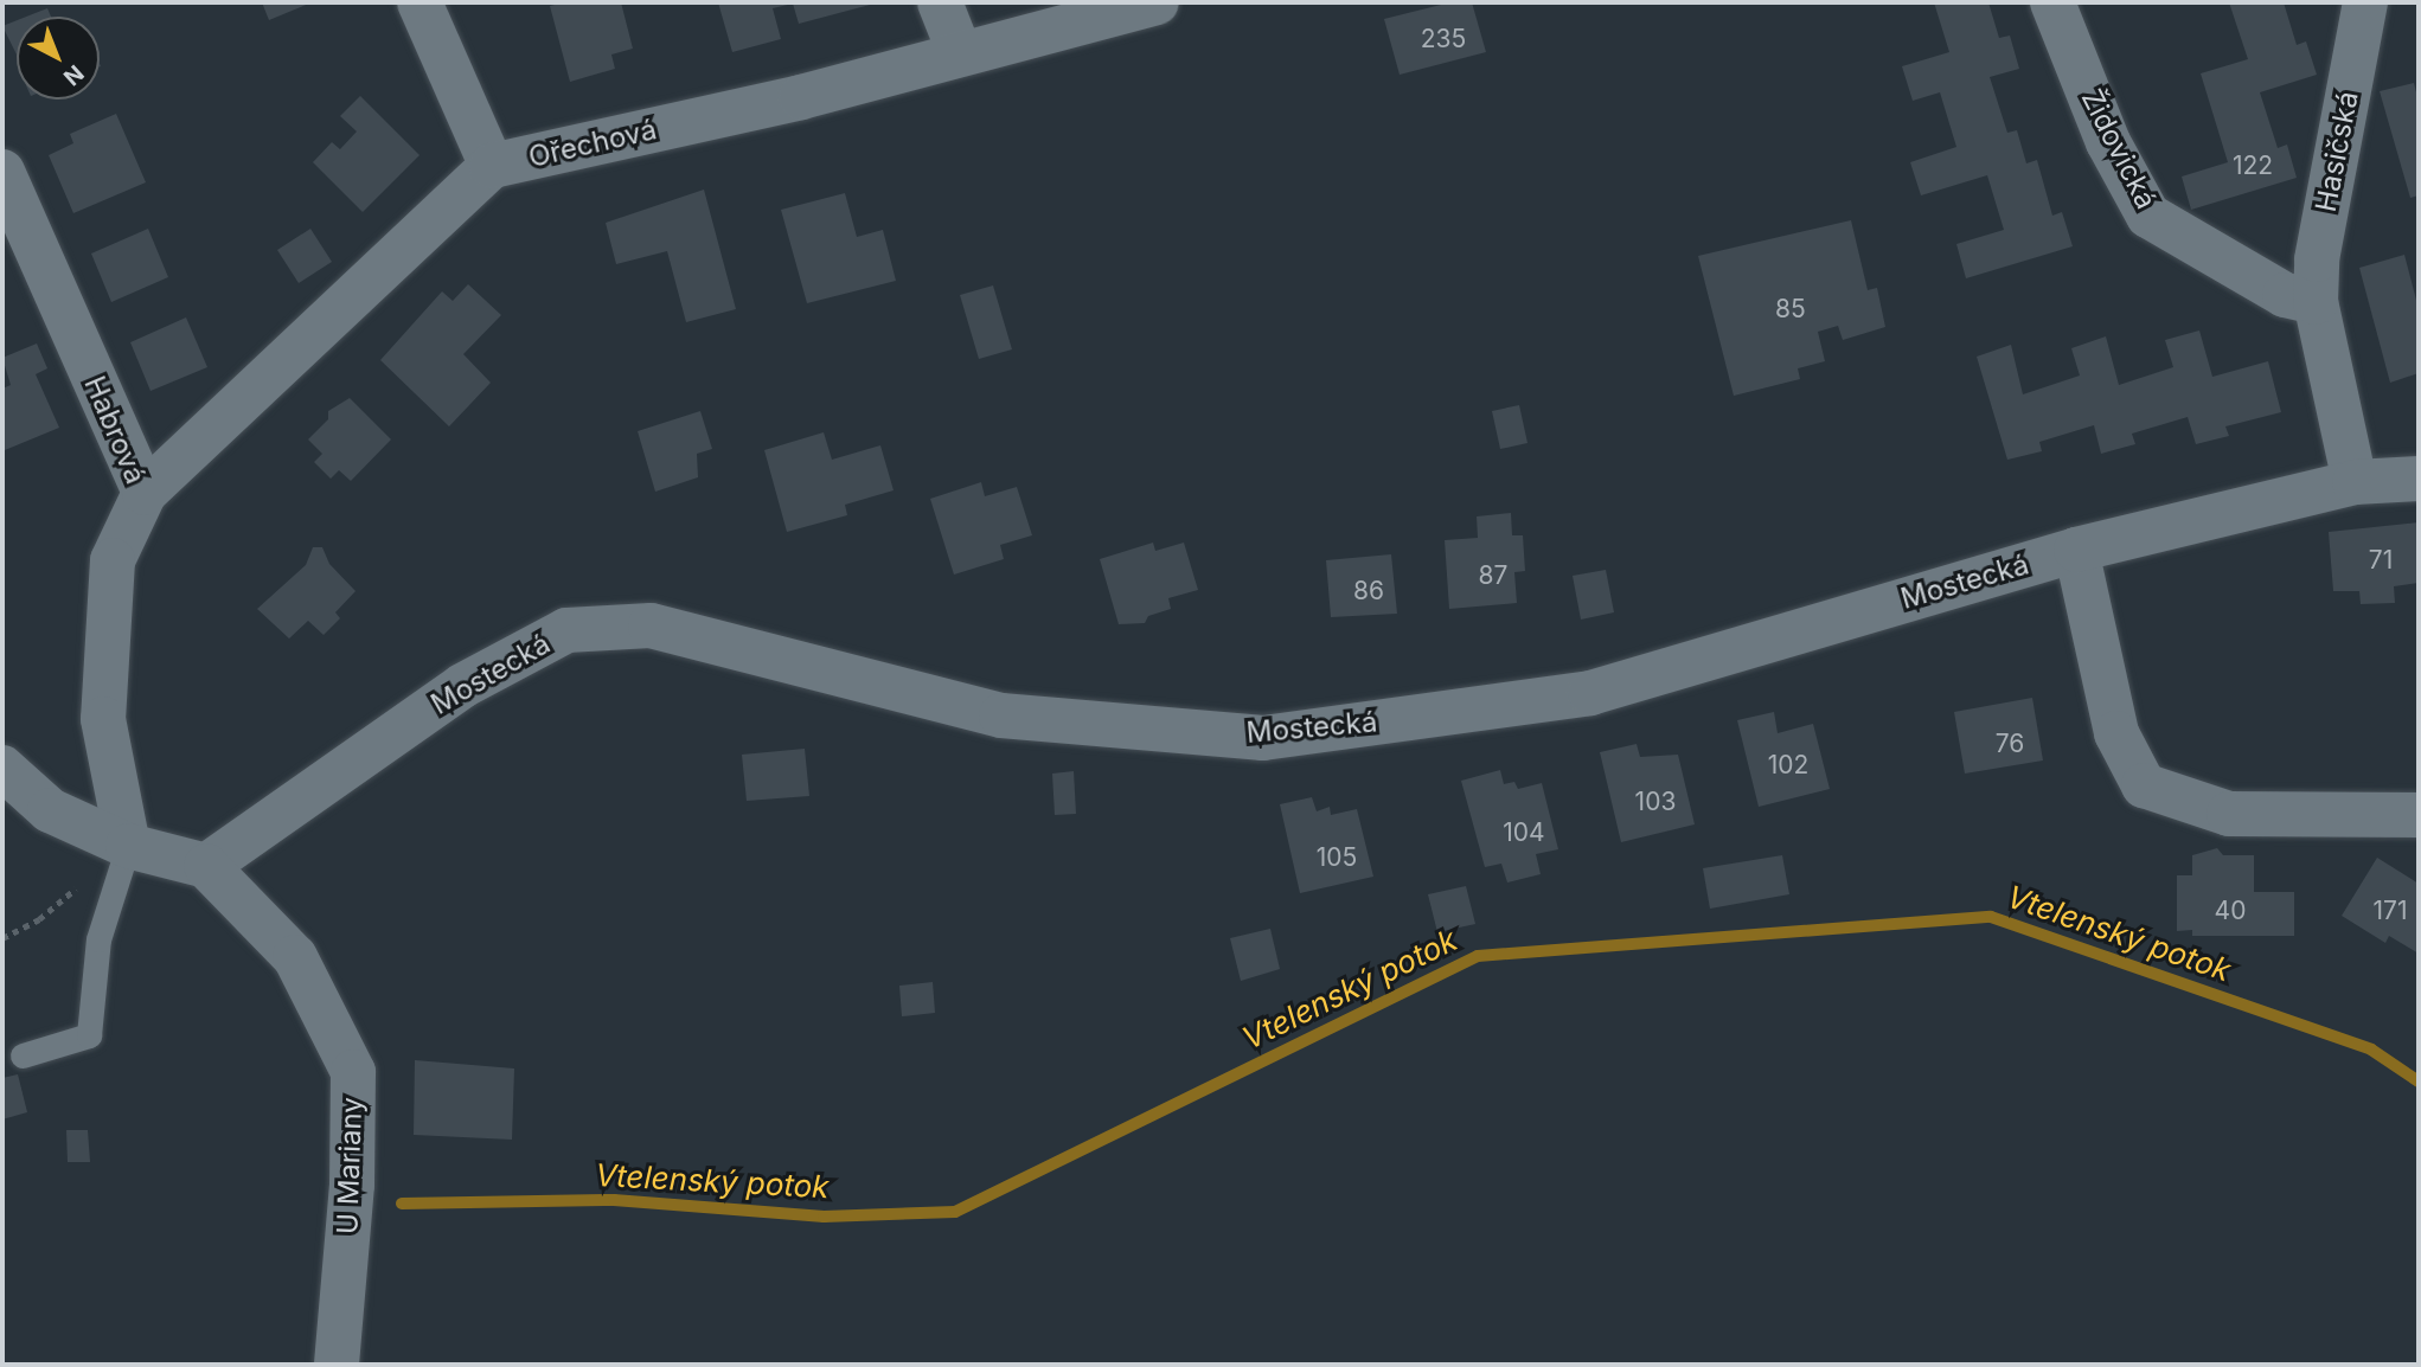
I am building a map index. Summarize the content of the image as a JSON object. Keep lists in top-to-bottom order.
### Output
{
  "streets": {
    "street": [
      "Ořechová",
      "Židovická",
      "Hasičská",
      "Habrová",
      "Mostecká",
      "U Mariany"
    ]
  },
  "crossings": [
    ["Ořechová", "Habrová"],
    ["Židovická", "Hasičská"],
    ["Hasičská", "Mostecká"],
    ["Mostecká", "U Mariany"]
  ],
  "water": ["Vtelenský potok"],
  "house_numbers": [
    "235",
    "122",
    "85",
    "71",
    "87",
    "86",
    "76",
    "102",
    "103",
    "104",
    "105",
    "40",
    "171"
  ],
  "north": "bottom right"
}
